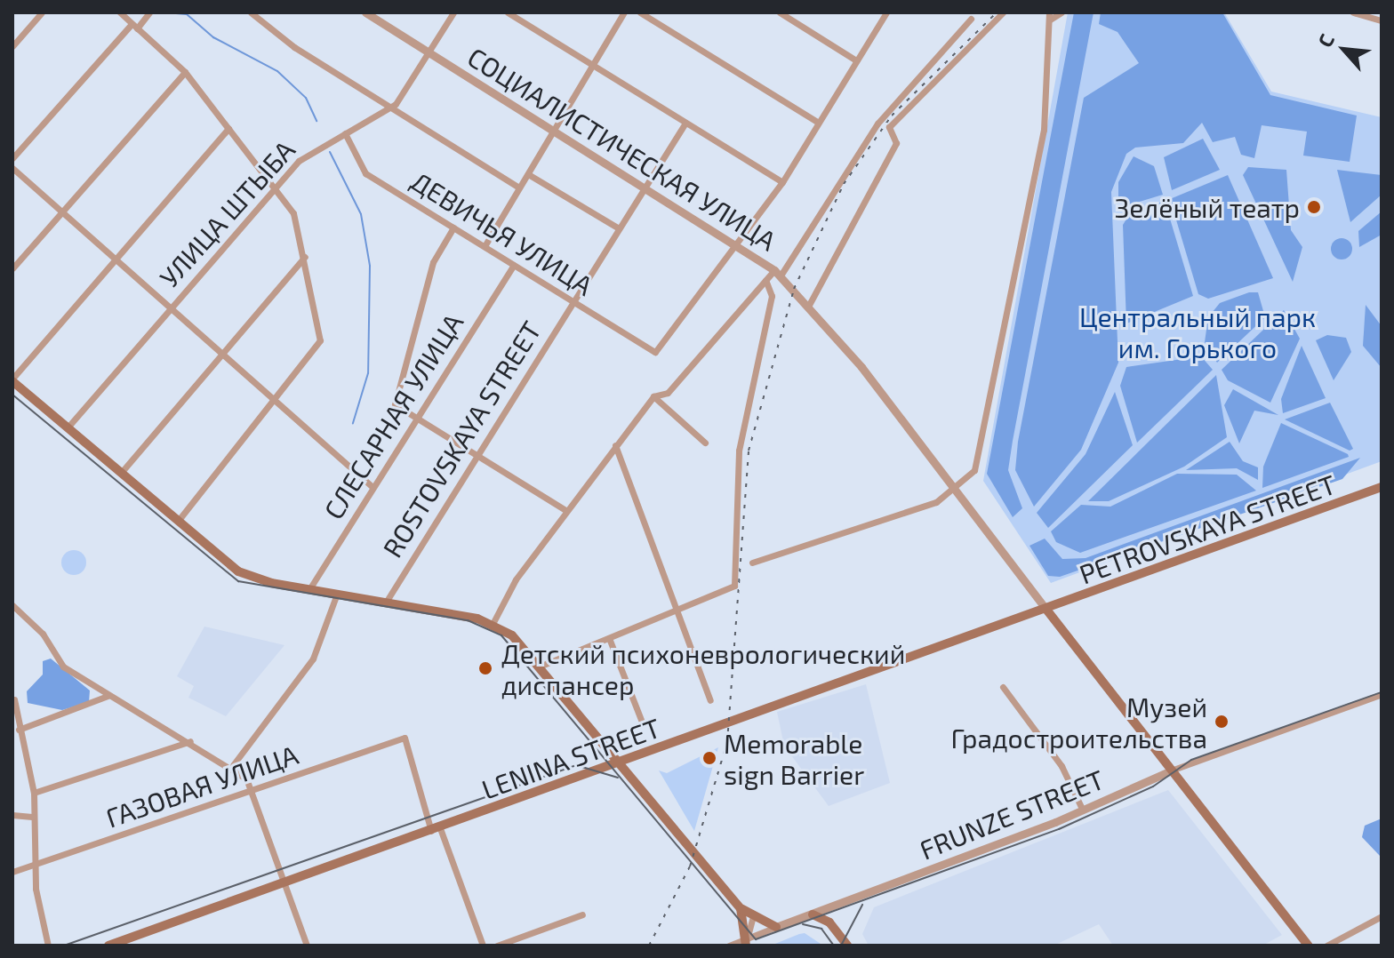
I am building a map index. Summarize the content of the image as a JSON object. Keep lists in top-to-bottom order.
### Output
{
  "streets": {
    "main road": ["PETROVSKAYA STREET", "LENINA STREET"],
    "street": [
      "СОЦИАЛИСТИЧЕСКАЯ УЛИЦА",
      "УЛИЦА ШТЫБА",
      "ДЕВИЧЬЯ УЛИЦА",
      "СЛЕСАРНАЯ УЛИЦА",
      "ROSTOVSKAYA STREET",
      "ГАЗОВАЯ УЛИЦА",
      "FRUNZE STREET"
    ]
  },
  "crossings": [
    ["СОЦИАЛИСТИЧЕСКАЯ УЛИЦА", "УЛИЦА ШТЫБА"],
    ["СОЦИАЛИСТИЧЕСКАЯ УЛИЦА", "ДЕВИЧЬЯ УЛИЦА"],
    ["СОЦИАЛИСТИЧЕСКАЯ УЛИЦА", "ROSTOVSKAYA STREET"],
    ["СОЦИАЛИСТИЧЕСКАЯ УЛИЦА", "PETROVSKAYA STREET"],
    ["СОЦИАЛИСТИЧЕСКАЯ УЛИЦА", "LENINA STREET"],
    ["УЛИЦА ШТЫБА", "ДЕВИЧЬЯ УЛИЦА"],
    ["ДЕВИЧЬЯ УЛИЦА", "СЛЕСАРНАЯ УЛИЦА"],
    ["ДЕВИЧЬЯ УЛИЦА", "ROSTOVSKAYA STREET"],
    ["PETROVSKAYA STREET", "LENINA STREET"],
    ["LENINA STREET", "ГАЗОВАЯ УЛИЦА"]
  ],
  "parks": ["Центральный парк им. Горького"],
  "places": [
    "Зелёный театр",
    "Детский психоневрологический диспансер",
    "Музей Градостроительства",
    "Memorable sign Barrier"
  ],
  "north": "top left"
}
